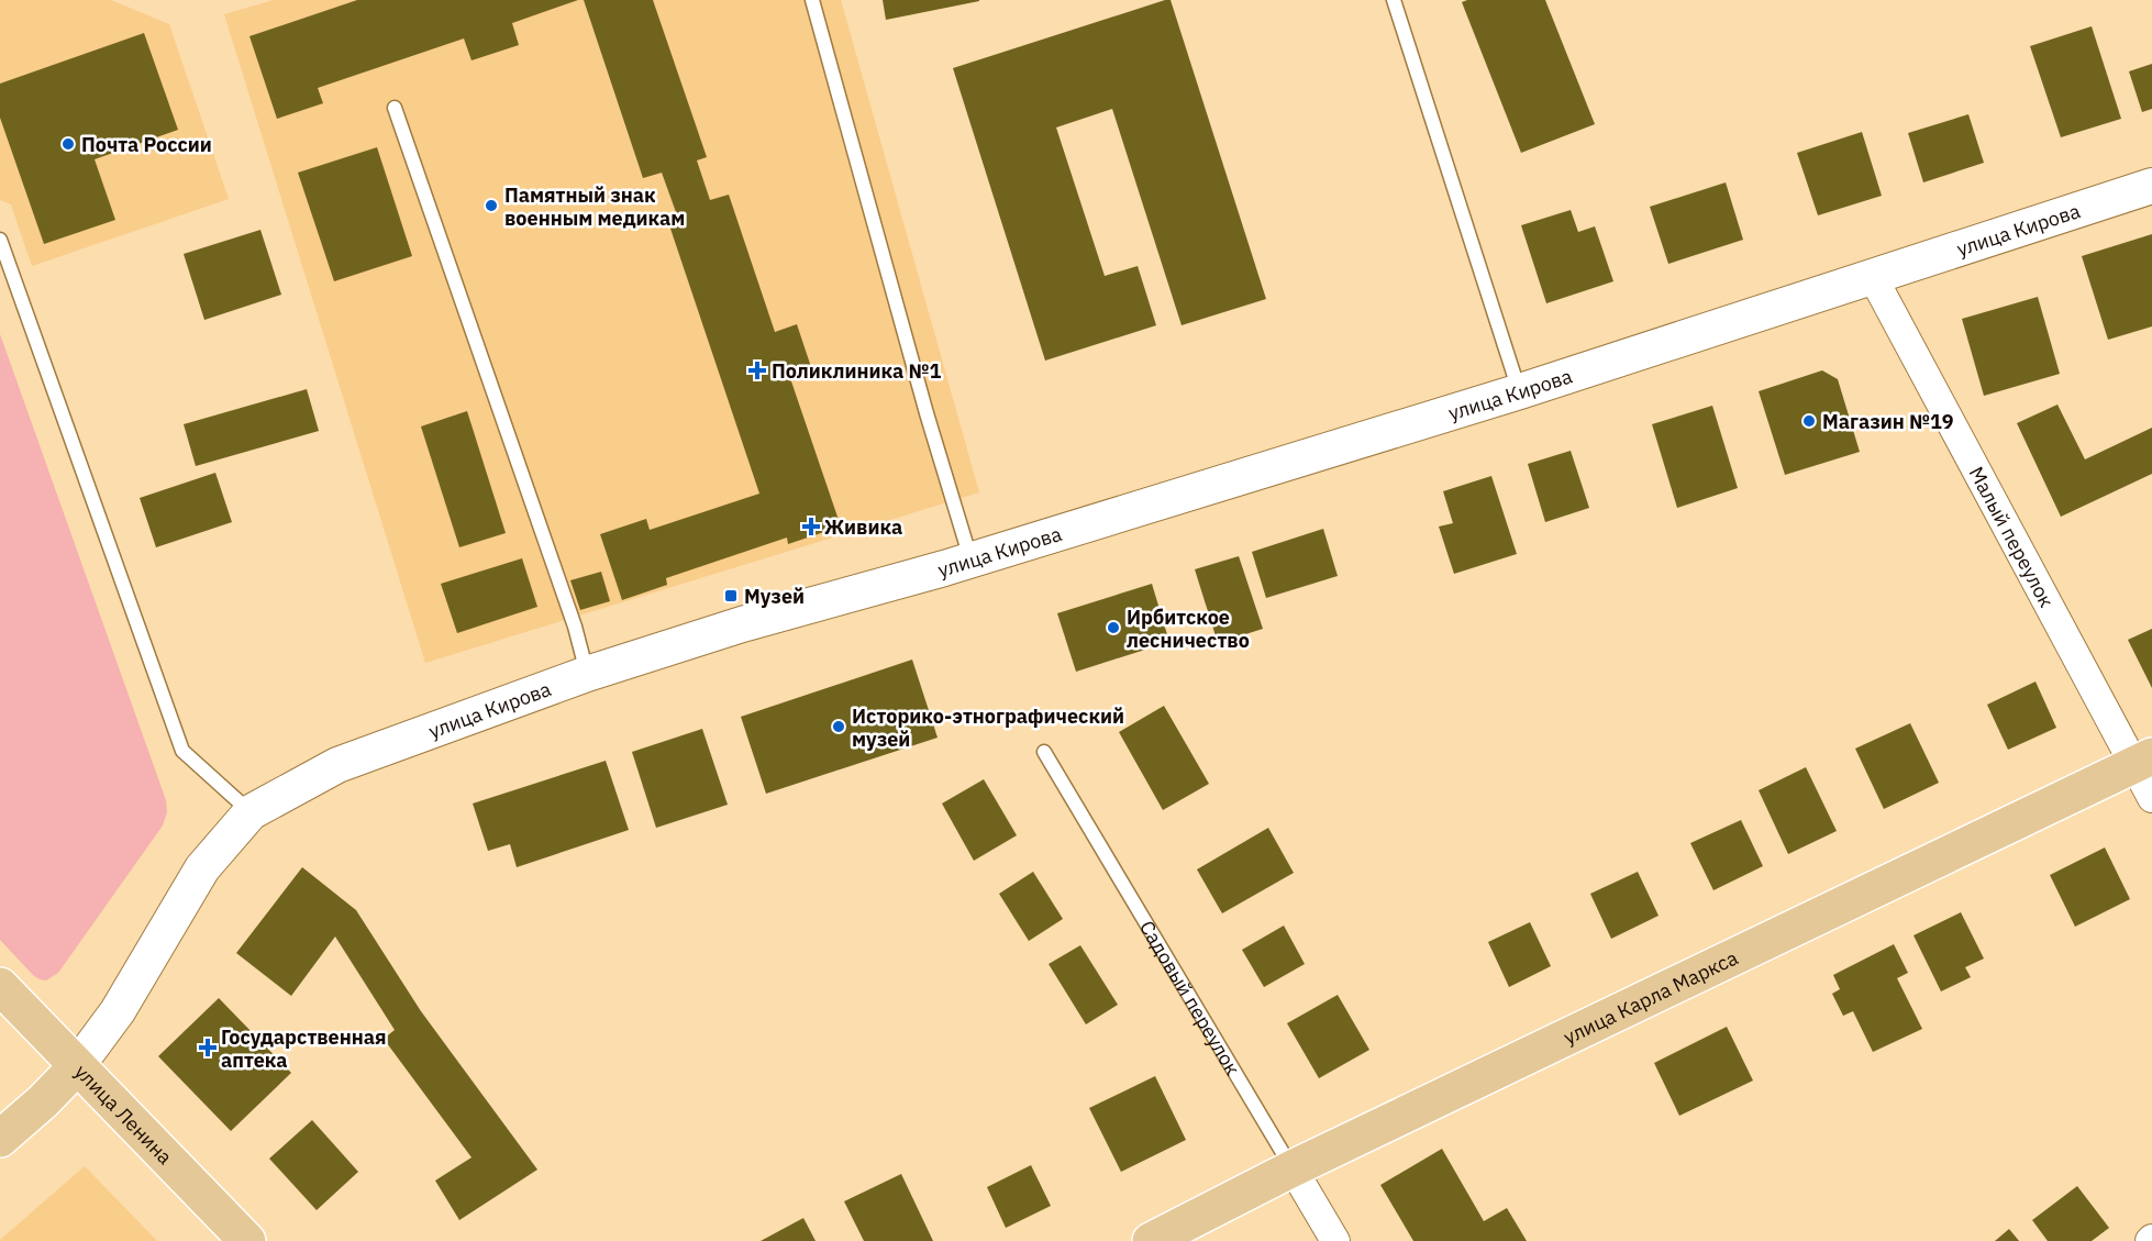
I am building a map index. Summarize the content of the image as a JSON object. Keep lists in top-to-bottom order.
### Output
{
  "streets": {
    "main road": ["улица Кирова", "улица Карла Маркса", "улица Ленина"],
    "street": ["Малый переулок", "Садовый переулок"]
  },
  "crossings": [
    ["улица Кирова", "Малый переулок"],
    ["улица Кирова", "улица Ленина"],
    ["Малый переулок", "улица Карла Маркса"],
    ["Садовый переулок", "улица Карла Маркса"]
  ],
  "places": {
    "other": [
      "Почта России",
      "Памятный знак военным медикам",
      "Магазин №19",
      "Ирбитское лесничество",
      "Историко-этнографический музей"
    ],
    "health": ["Поликлиника №1", "Живика", "Государственная аптека"],
    "transit": ["Музей"]
  }
}
